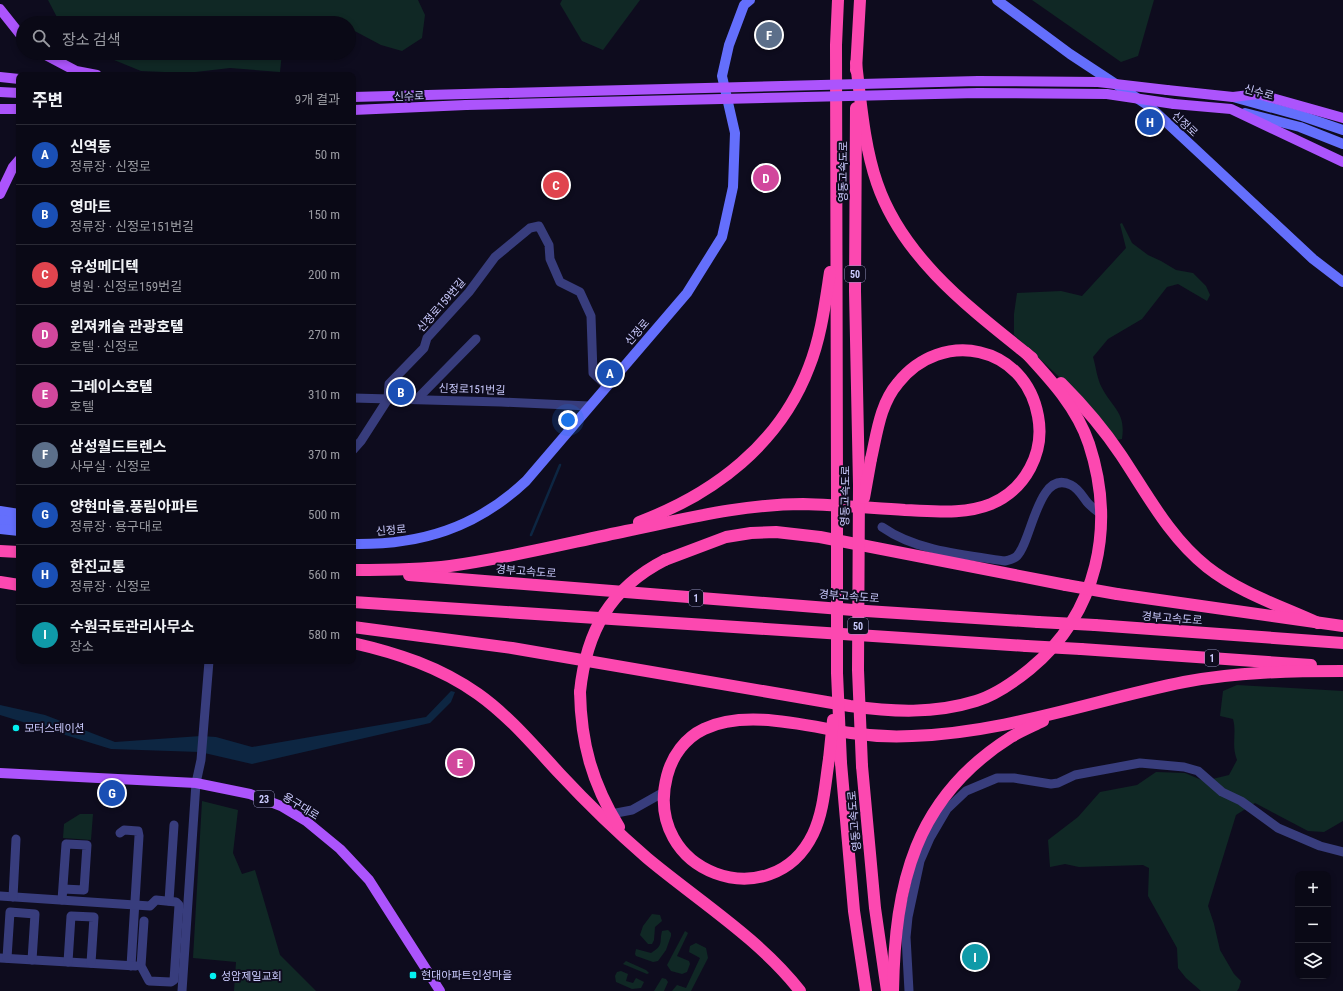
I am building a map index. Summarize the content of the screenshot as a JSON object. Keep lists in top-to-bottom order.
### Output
{
  "streets": {
    "highway": [
      "영동고속도로",
      "50",
      "경부고속도로",
      "1"
    ],
    "main road": ["신수로", "23", "용구대로"],
    "street": ["신정로", "신정로159번길", "신정로151번길"]
  },
  "crossings": [
    ["신정로", "신정로159번길"],
    ["신정로", "신정로151번길"],
    ["신정로159번길", "신정로151번길"]
  ],
  "places": {
    "other": ["모터스테이션", "성암제일교회"],
    "transit": ["현대아파트인성마을"]
  },
  "page": {
    "search": "장소 검색",
    "pins": [
      "F",
      "H",
      "D",
      "C",
      "A",
      "B",
      "E",
      "G",
      "I"
    ],
    "heading": ["주변", "9개 결과"],
    "list": [
      {
        "mark": "A",
        "name": "신역동",
        "note": "정류장 · 신정로",
        "value": "50 m"
      },
      {
        "mark": "B",
        "name": "영마트",
        "note": "정류장 · 신정로151번길",
        "value": "150 m"
      },
      {
        "mark": "C",
        "name": "유성메디텍",
        "note": "병원 · 신정로159번길",
        "value": "200 m"
      },
      {
        "mark": "D",
        "name": "윈져캐슬 관광호텔",
        "note": "호텔 · 신정로",
        "value": "270 m"
      },
      {
        "mark": "E",
        "name": "그레이스호텔",
        "note": "호텔",
        "value": "310 m"
      },
      {
        "mark": "F",
        "name": "삼성월드트렌스",
        "note": "사무실 · 신정로",
        "value": "370 m"
      },
      {
        "mark": "G",
        "name": "양현마을.풍림아파트",
        "note": "정류장 · 용구대로",
        "value": "500 m"
      },
      {
        "mark": "H",
        "name": "한진교통",
        "note": "정류장 · 신정로",
        "value": "560 m"
      },
      {
        "mark": "I",
        "name": "수원국토관리사무소",
        "note": "장소",
        "value": "580 m"
      }
    ],
    "map_buttons": ["+", "−"]
  }
}
